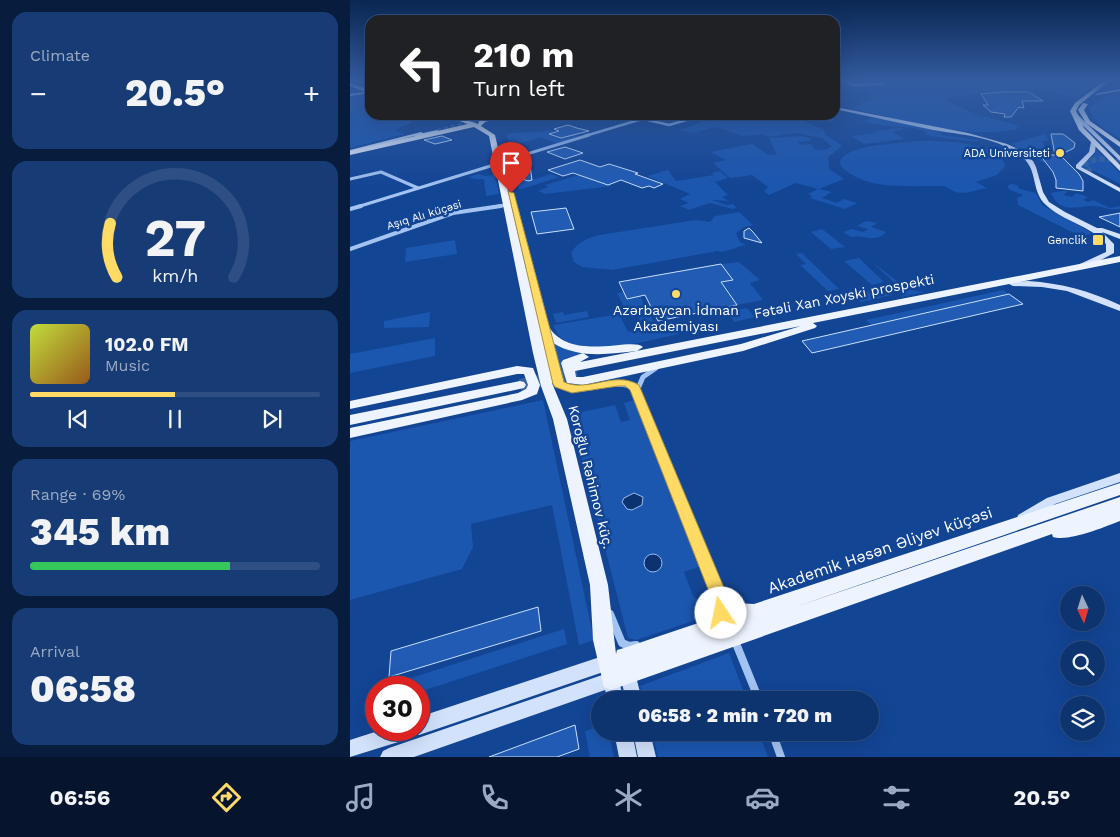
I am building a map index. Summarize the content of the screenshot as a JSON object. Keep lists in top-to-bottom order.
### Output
{
  "streets": {
    "main road": ["Fətəli Xan Xoyski prospekti", "Koroğlu Rəhimov küç.", "Akademik Həsən Əliyev küçəsi"],
    "street": ["Aşıq Alı küçəsi"]
  },
  "crossings": [
    ["Aşıq Alı küçəsi", "Koroğlu Rəhimov küç."],
    ["Koroğlu Rəhimov küç.", "Akademik Həsən Əliyev küçəsi"]
  ],
  "places": {
    "other": ["ADA Universiteti", "Azərbaycan İdman Akademiyası"],
    "transit": ["Gənclik"]
  },
  "north": "bottom",
  "page": {
    "tile": [
      "Climate",
      ["Range · 69%", "345 km"],
      ["Arrival", "06:58"]
    ],
    "turn": ["210 m", "Turn left"],
    "heat": ["−", "20.5°", "+"],
    "song": ["102.0 FM", "Music"],
    "limit": "30",
    "trip": "06:58 · 2 min · 720 m",
    "tabs": ["06:56", "20.5°"],
    "gauge": ["27", "km/h"]
  }
}
